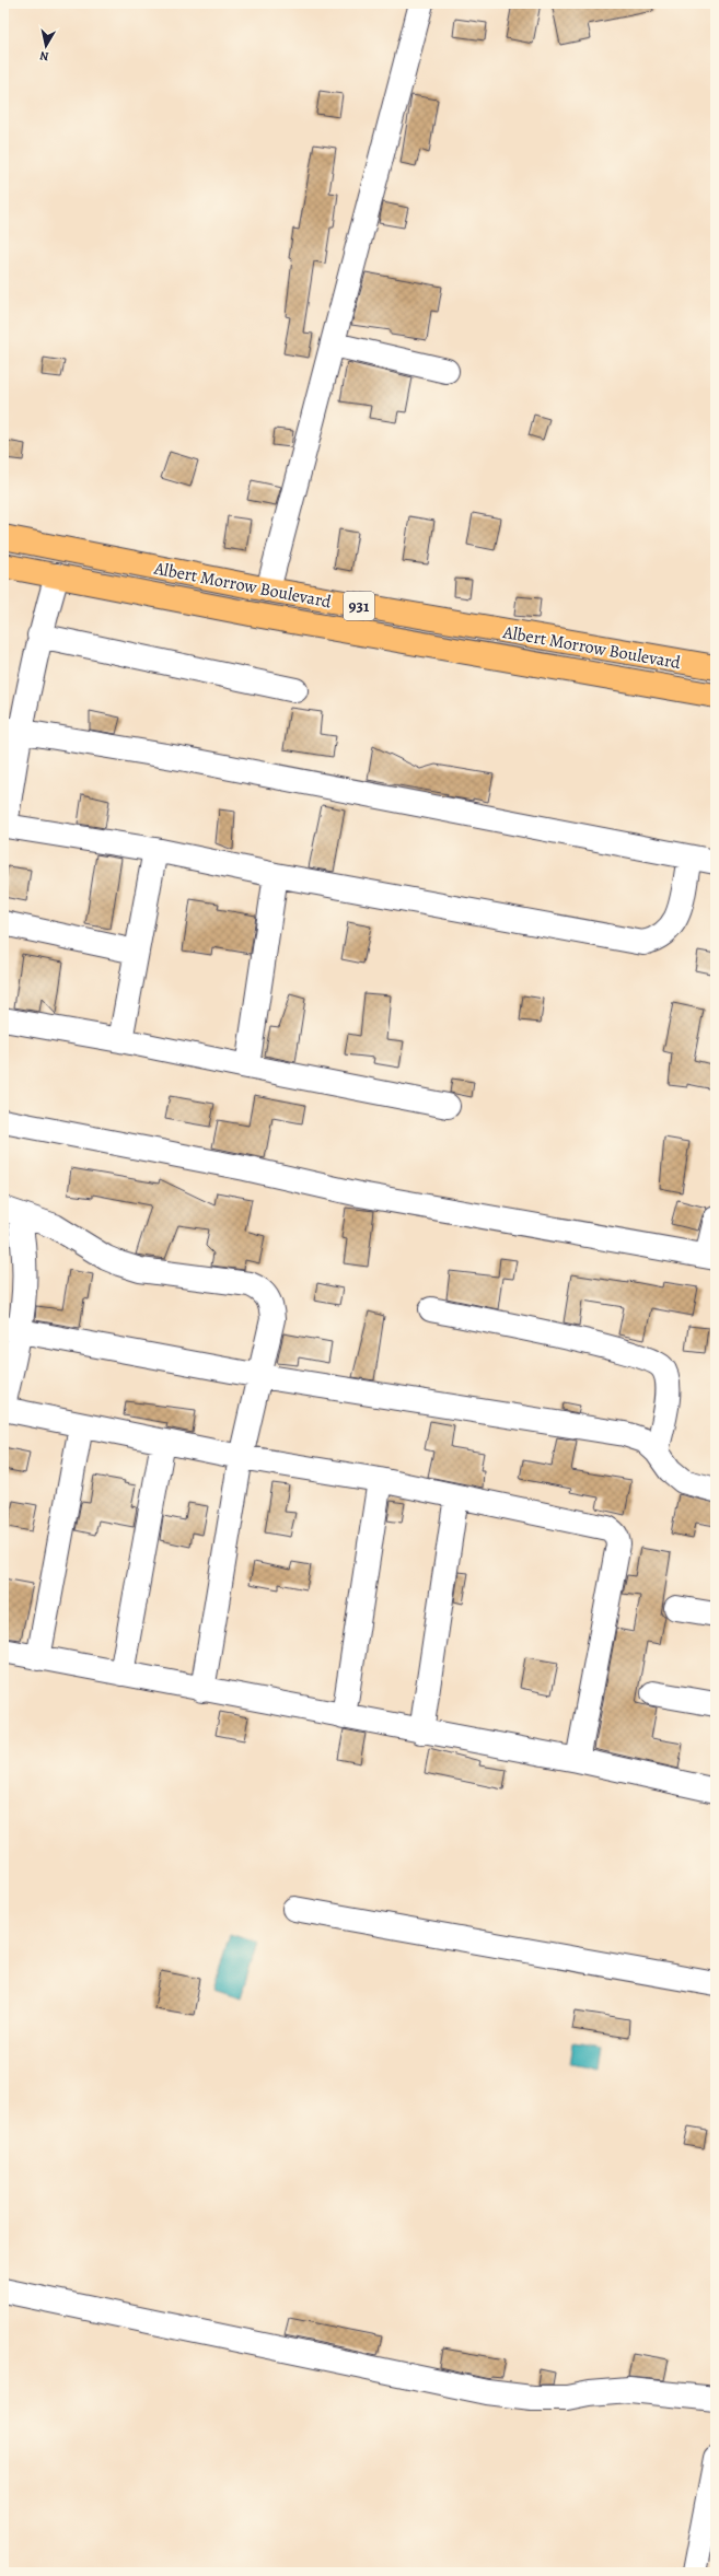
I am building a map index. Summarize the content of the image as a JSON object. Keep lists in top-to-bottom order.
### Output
{
  "streets": {
    "highway": ["Albert Morrow Boulevard", "931"]
  },
  "north": "bottom"
}
